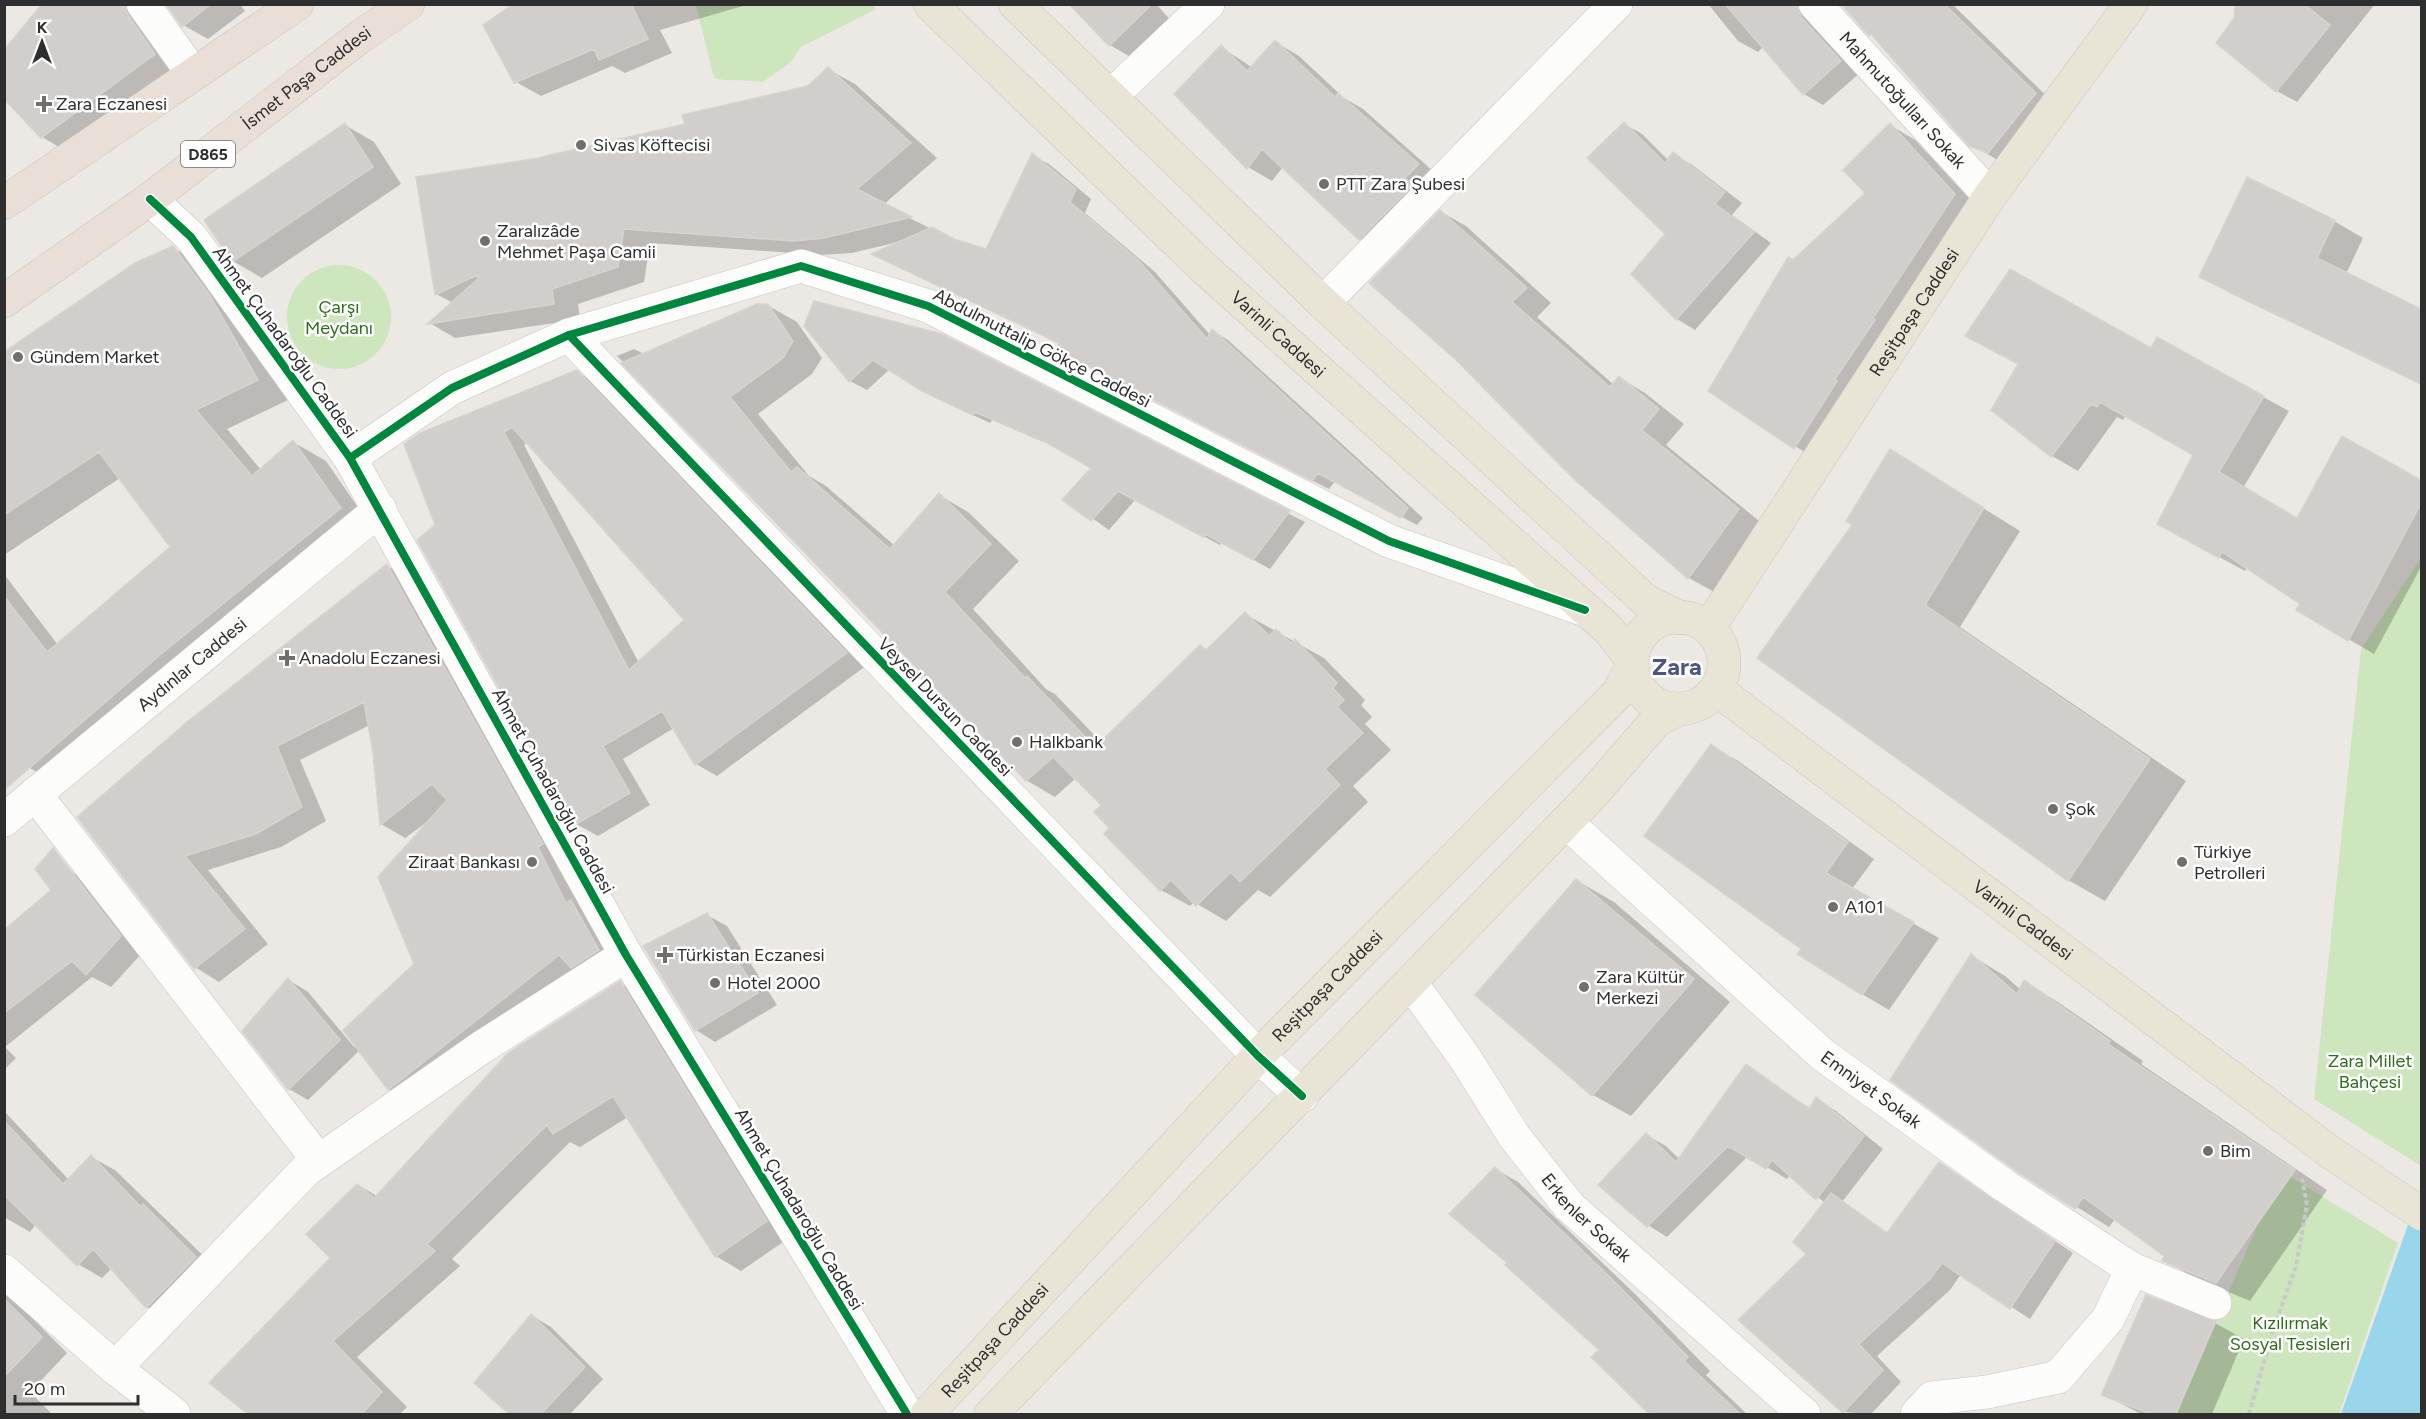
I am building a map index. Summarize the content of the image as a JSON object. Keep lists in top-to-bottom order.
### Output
{
  "streets": {
    "highway": ["İsmet Paşa Caddesi", "D865"],
    "main road": ["Reşitpaşa Caddesi", "Varinli Caddesi"],
    "street": [
      "Mahmutoğulları Sokak",
      "Ahmet Çuhadaroğlu Caddesi",
      "Abdulmuttalip Gökçe Caddesi",
      "Aydınlar Caddesi",
      "Veysel Dursun Caddesi",
      "Emniyet Sokak",
      "Erkenler Sokak"
    ]
  },
  "crossings": [
    ["İsmet Paşa Caddesi", "Ahmet Çuhadaroğlu Caddesi"],
    ["Mahmutoğulları Sokak", "Reşitpaşa Caddesi"],
    ["Reşitpaşa Caddesi", "Varinli Caddesi"],
    ["Reşitpaşa Caddesi", "Veysel Dursun Caddesi"],
    ["Varinli Caddesi", "Abdulmuttalip Gökçe Caddesi"],
    ["Ahmet Çuhadaroğlu Caddesi", "Abdulmuttalip Gökçe Caddesi"],
    ["Ahmet Çuhadaroğlu Caddesi", "Aydınlar Caddesi"],
    ["Abdulmuttalip Gökçe Caddesi", "Veysel Dursun Caddesi"]
  ],
  "districts": ["Zara"],
  "parks": ["Çarşı Meydanı", "Zara Millet Bahçesi", "Kızılırmak Sosyal Tesisleri"],
  "places": {
    "health": ["Zara Eczanesi", "Anadolu Eczanesi", "Türkistan Eczanesi"],
    "other": [
      "Sivas Köftecisi",
      "PTT Zara Şubesi",
      "Zaralızâde Mehmet Paşa Camii",
      "Gündem Market",
      "Halkbank",
      "Şok",
      "Ziraat Bankası",
      "Türkiye Petrolleri",
      "A101",
      "Hotel 2000",
      "Zara Kültür Merkezi",
      "Bim"
    ]
  },
  "scale_bar": "20 m",
  "north": "top"
}
